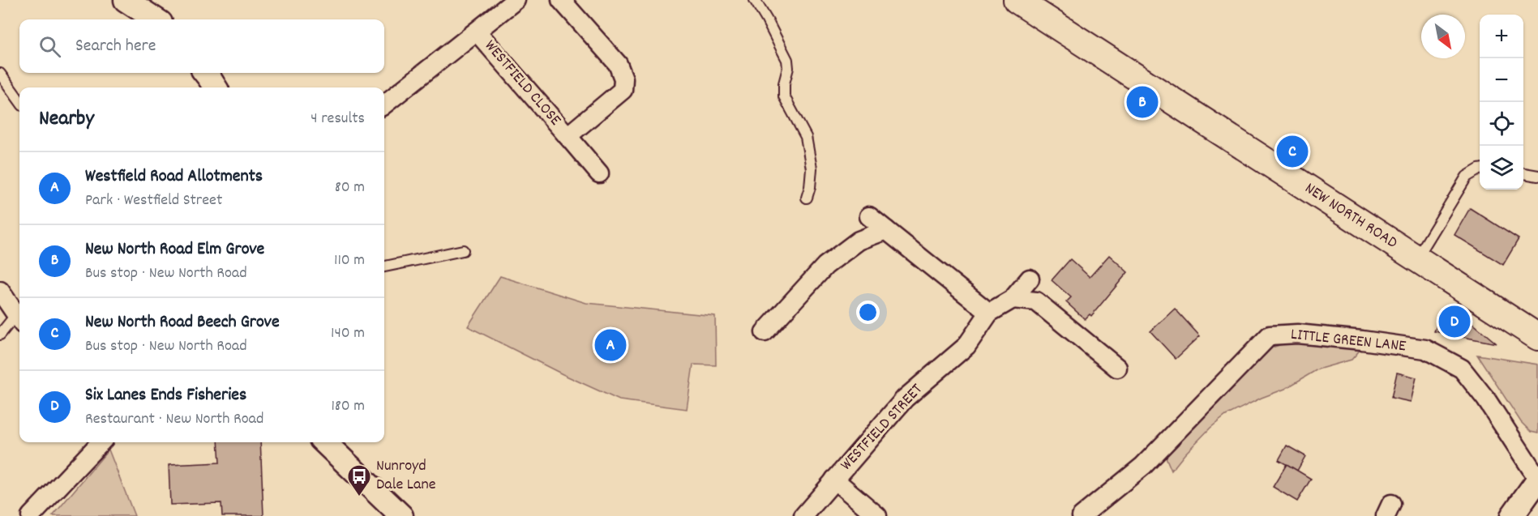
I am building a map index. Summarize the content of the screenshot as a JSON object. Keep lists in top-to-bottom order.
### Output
{
  "streets": {
    "main road": ["NEW NORTH ROAD"],
    "street": ["WESTFIELD CLOSE", "LITTLE GREEN LANE", "WESTFIELD STREET"]
  },
  "places": {
    "bus stop": ["Nunroyd Dale Lane"]
  },
  "north": "bottom right",
  "page": {
    "map_buttons": ["+", "−"],
    "search": "Search here",
    "pins": [
      "B",
      "C",
      "D",
      "A"
    ],
    "heading": ["Nearby", "4 results"],
    "list": [
      {
        "mark": "A",
        "name": "Westfield Road Allotments",
        "note": "Park · Westfield Street",
        "value": "80 m"
      },
      {
        "mark": "B",
        "name": "New North Road Elm Grove",
        "note": "Bus stop · New North Road",
        "value": "110 m"
      },
      {
        "mark": "C",
        "name": "New North Road Beech Grove",
        "note": "Bus stop · New North Road",
        "value": "140 m"
      },
      {
        "mark": "D",
        "name": "Six Lanes Ends Fisheries",
        "note": "Restaurant · New North Road",
        "value": "180 m"
      }
    ]
  }
}
